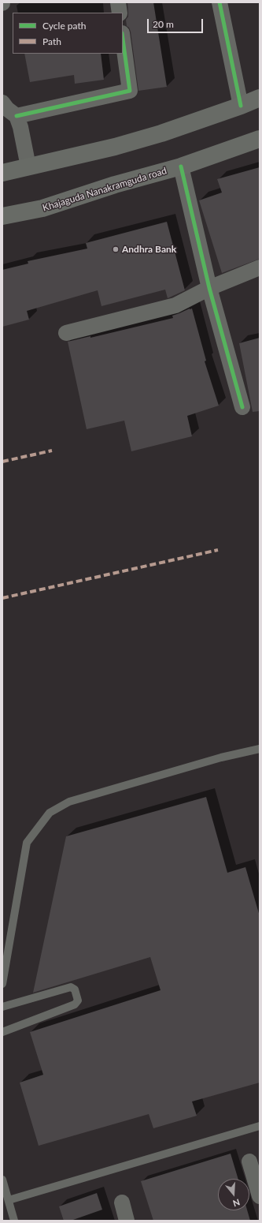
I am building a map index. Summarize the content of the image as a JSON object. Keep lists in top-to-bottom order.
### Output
{
  "streets": {
    "main road": ["Khajaguda Nanakramguda road"]
  },
  "places": ["Andhra Bank"],
  "legend": ["Cycle path", "Path"],
  "scale_bar": "20 m",
  "north": "bottom"
}
